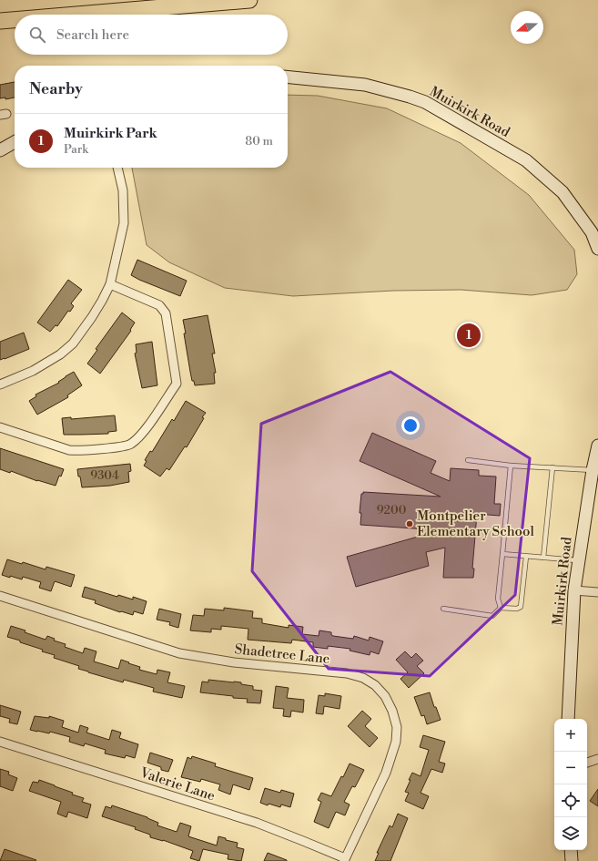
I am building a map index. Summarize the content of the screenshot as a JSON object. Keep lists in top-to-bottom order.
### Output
{
  "streets": {
    "main road": ["Muirkirk Road"],
    "street": ["Shadetree Lane", "Valerie Lane"]
  },
  "crossings": [
    ["Shadetree Lane", "Valerie Lane"]
  ],
  "places": ["Montpelier Elementary School"],
  "house_numbers": ["9304", "9200"],
  "north": "left",
  "page": {
    "search": "Search here",
    "heading": "Nearby",
    "list": [
      {
        "mark": "1",
        "name": "Muirkirk Park",
        "note": "Park",
        "value": "80 m"
      }
    ],
    "pins": "1",
    "map_buttons": ["+", "−"]
  }
}
